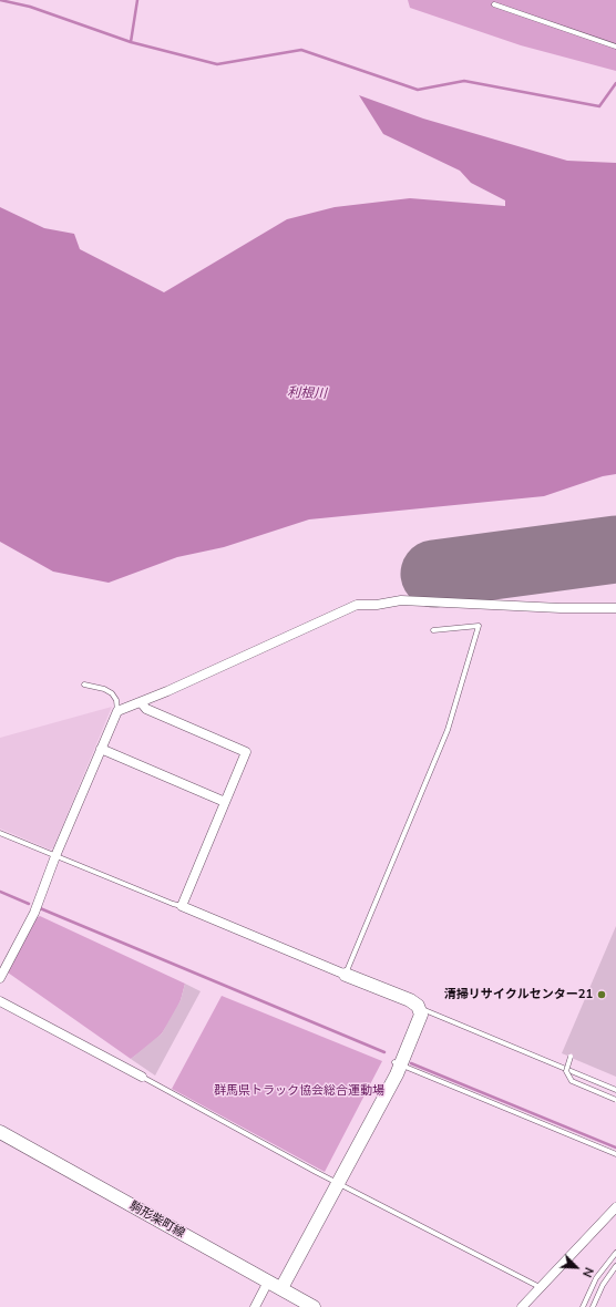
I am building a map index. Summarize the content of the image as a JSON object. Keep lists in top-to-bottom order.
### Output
{
  "streets": {
    "street": ["駒形柴町線"]
  },
  "water": ["利根川"],
  "parks": ["群馬県トラック協会総合運動場"],
  "places": ["清掃リサイクルセンター21"],
  "north": "bottom right"
}
